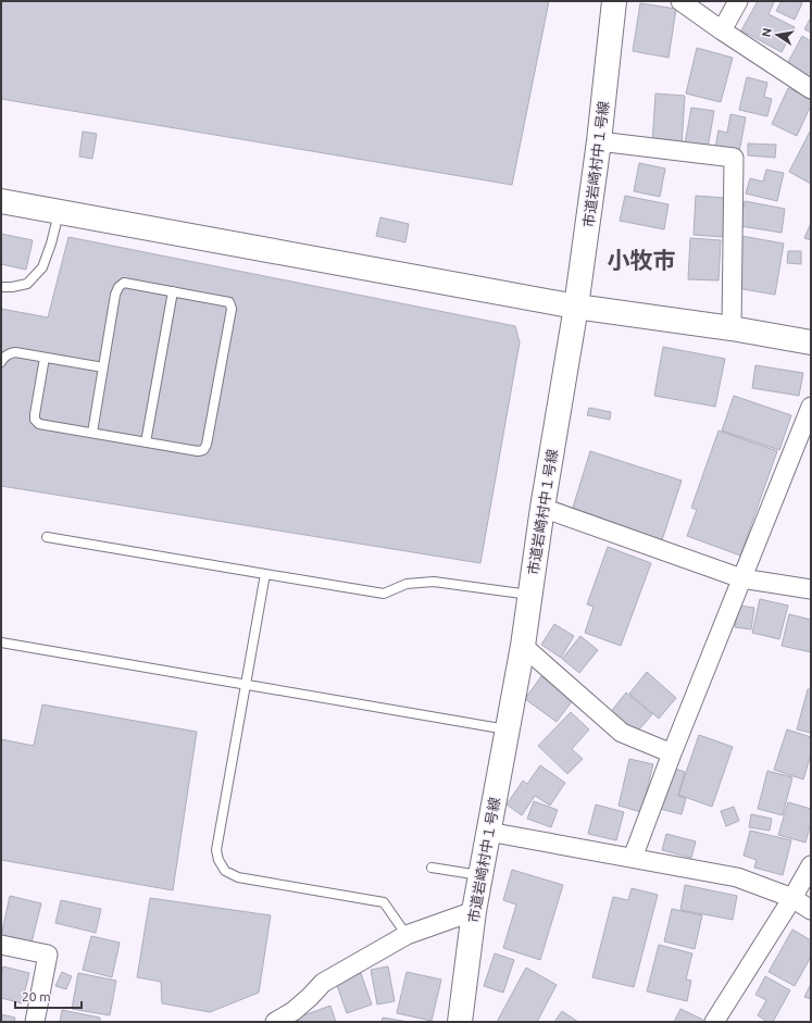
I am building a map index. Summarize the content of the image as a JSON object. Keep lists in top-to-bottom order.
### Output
{
  "streets": {
    "street": ["市道岩崎村中１号線"]
  },
  "districts": ["小牧市"],
  "scale_bar": "20 m",
  "north": "left"
}
